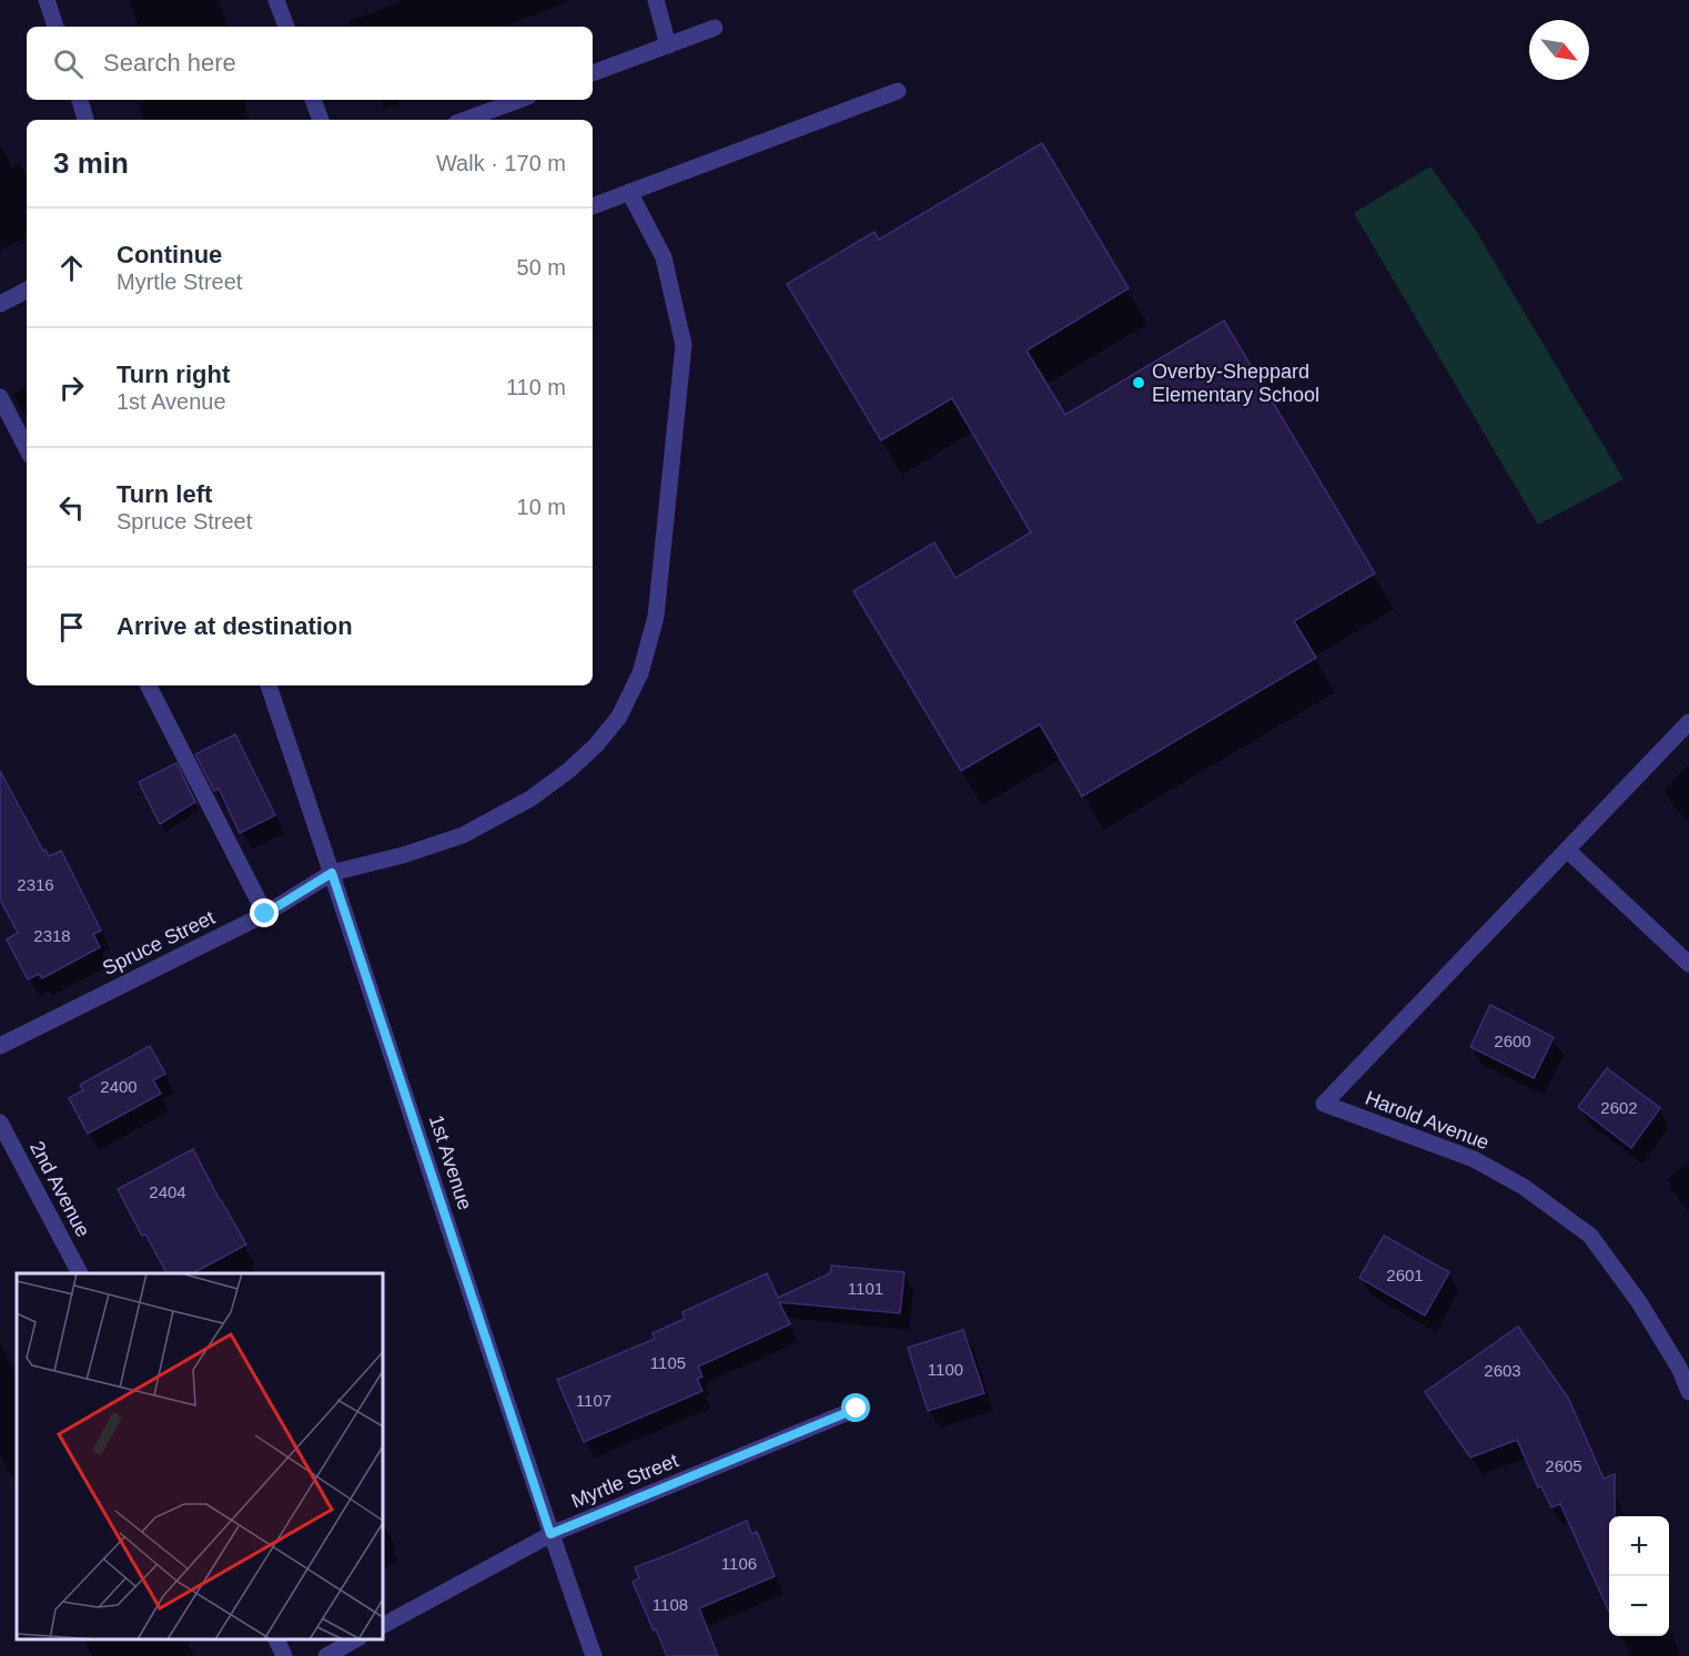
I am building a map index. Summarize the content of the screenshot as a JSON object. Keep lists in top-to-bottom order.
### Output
{
  "streets": {
    "street": [
      "Spruce Street",
      "Harold Avenue",
      "1st Avenue",
      "2nd Avenue",
      "Myrtle Street"
    ]
  },
  "crossings": [
    ["Spruce Street", "1st Avenue"],
    ["1st Avenue", "Myrtle Street"]
  ],
  "places": ["Overby-Sheppard Elementary School"],
  "house_numbers": [
    "2316",
    "2318",
    "2600",
    "2400",
    "2602",
    "2404",
    "2601",
    "1101",
    "1105",
    "1100",
    "2603",
    "1107",
    "2605",
    "1106",
    "1108"
  ],
  "north": "bottom right",
  "page": {
    "search": "Search here",
    "heading": ["3 min", "Walk · 170 m"],
    "list": [
      ["Continue", "Myrtle Street", "50 m"],
      ["Turn right", "1st Avenue", "110 m"],
      ["Turn left", "Spruce Street", "10 m"],
      "Arrive at destination"
    ],
    "map_buttons": ["+", "−"]
  }
}
